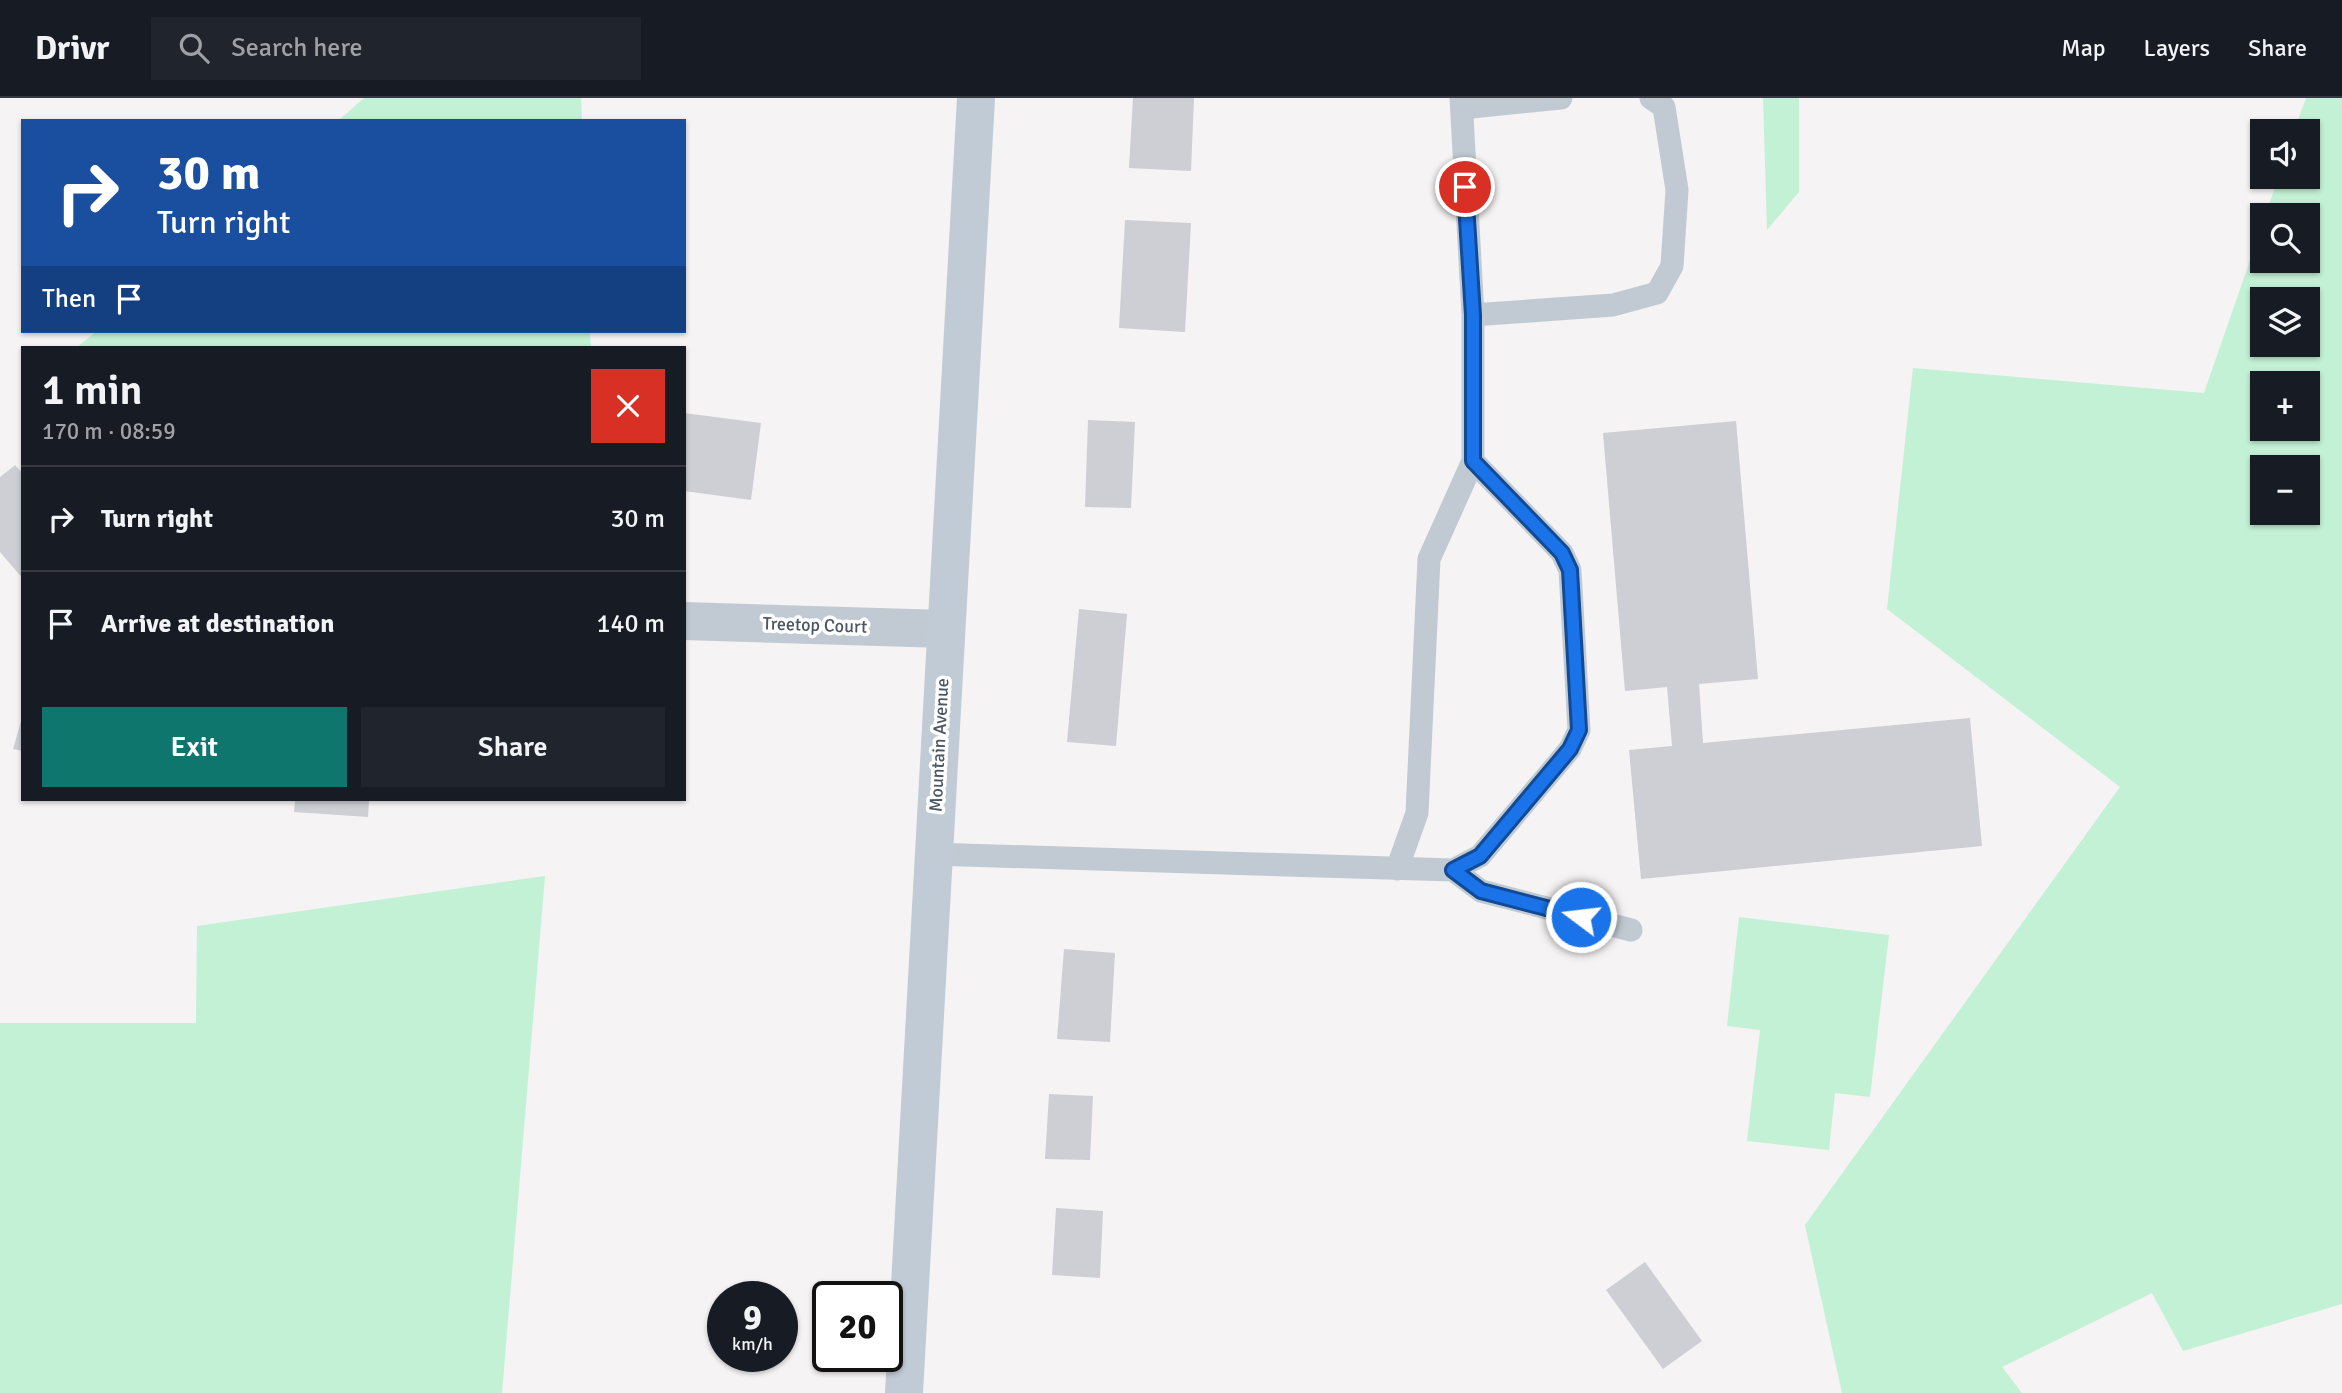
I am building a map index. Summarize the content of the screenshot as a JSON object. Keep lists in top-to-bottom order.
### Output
{
  "streets": {
    "main road": ["Mountain Avenue"],
    "street": ["Treetop Court"]
  },
  "crossings": [
    ["Treetop Court", "Mountain Avenue"]
  ],
  "page": {
    "header": "Drivr",
    "search": "Search here",
    "nav": ["Map", "Layers", "Share"],
    "map_buttons": ["+", "−"],
    "turn": ["30 m", "Turn right"],
    "then": "Then",
    "heading": ["1 min", "170 m · 08:59"],
    "list": [
      {
        "name": "Turn right",
        "value": "30 m"
      },
      {
        "name": "Arrive at destination",
        "value": "140 m"
      }
    ],
    "buttons": ["Exit", "Share"],
    "speed": "9 km/h",
    "limit": "20"
  }
}
